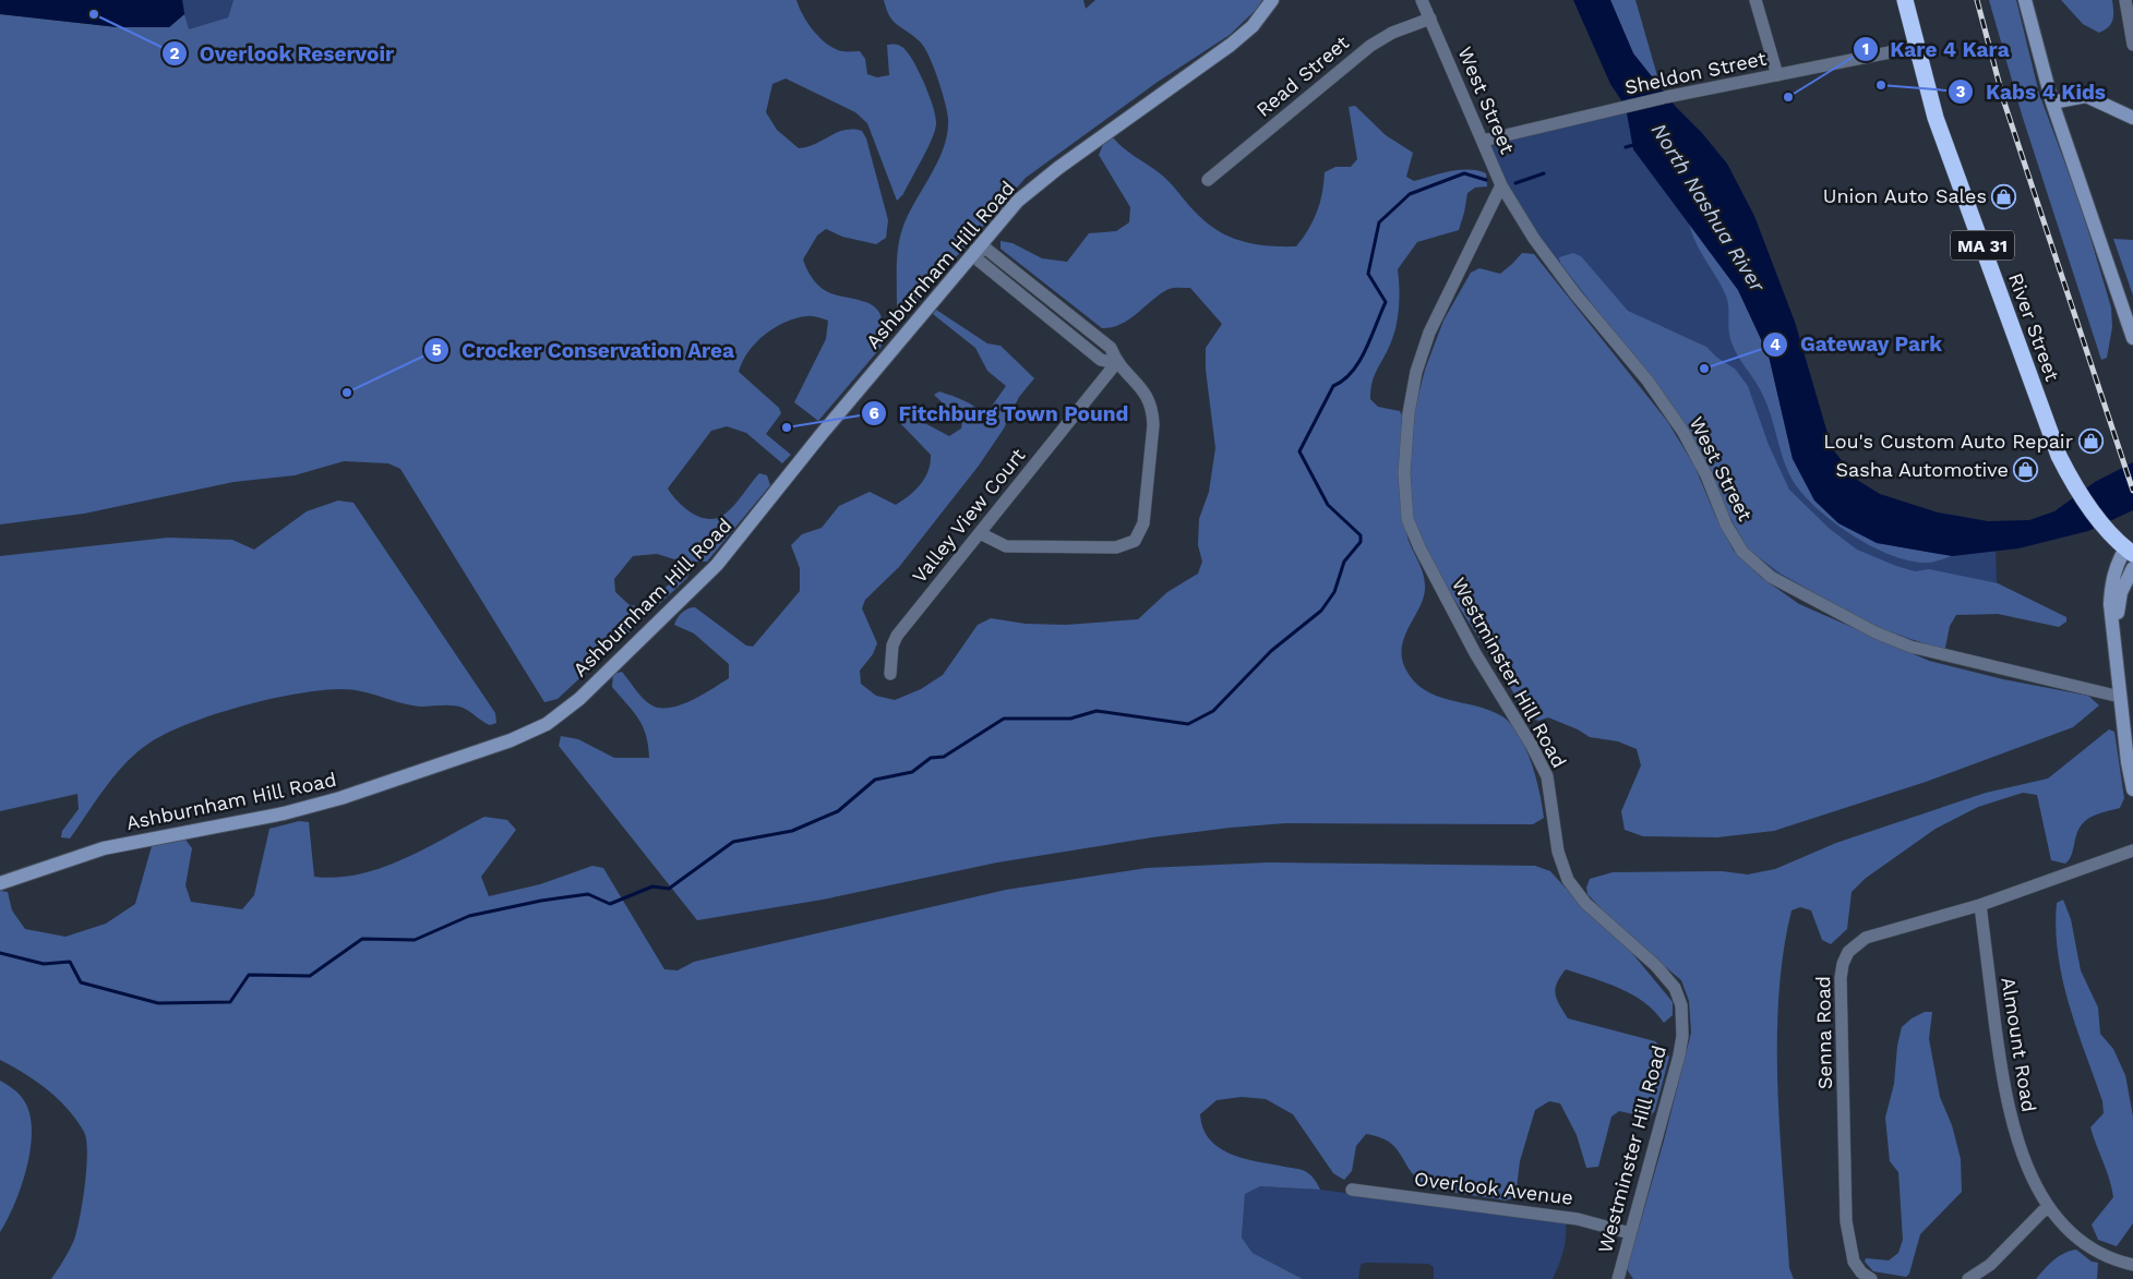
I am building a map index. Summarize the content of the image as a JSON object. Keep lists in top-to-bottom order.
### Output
{
  "streets": {
    "highway": ["MA 31", "River Street"],
    "street": [
      "Sheldon Street",
      "Read Street",
      "West Street",
      "Ashburnham Hill Road",
      "Valley View Court",
      "Westminster Hill Road",
      "Senna Road",
      "Almount Road",
      "Overlook Avenue"
    ]
  },
  "crossings": [
    ["Sheldon Street", "West Street"],
    ["Sheldon Street", "River Street"],
    ["Read Street", "West Street"],
    ["West Street", "Westminster Hill Road"],
    ["Westminster Hill Road", "Overlook Avenue"],
    ["Senna Road", "Almount Road"]
  ],
  "water": ["North Nashua River"],
  "places": {
    "other": [
      "Overlook Reservoir",
      "Kabs 4 Kids",
      "Kare 4 Kara",
      "Gateway Park",
      "Crocker Conservation Area",
      "Fitchburg Town Pound"
    ],
    "shop": ["Union Auto Sales", "Lou's Custom Auto Repair", "Sasha Automotive"]
  }
}
